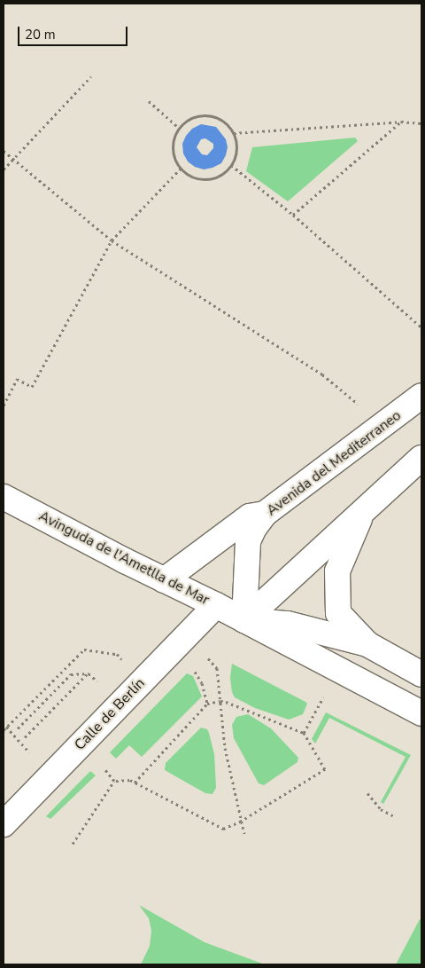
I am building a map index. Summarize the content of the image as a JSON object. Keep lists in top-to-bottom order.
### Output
{
  "streets": {
    "street": ["Avenida del Mediterraneo", "Avinguda de l'Ametlla de Mar", "Calle de Berlín"]
  },
  "crossings": [
    ["Avenida del Mediterraneo", "Avinguda de l'Ametlla de Mar"],
    ["Avinguda de l'Ametlla de Mar", "Calle de Berlín"]
  ],
  "scale_bar": "20 m"
}
